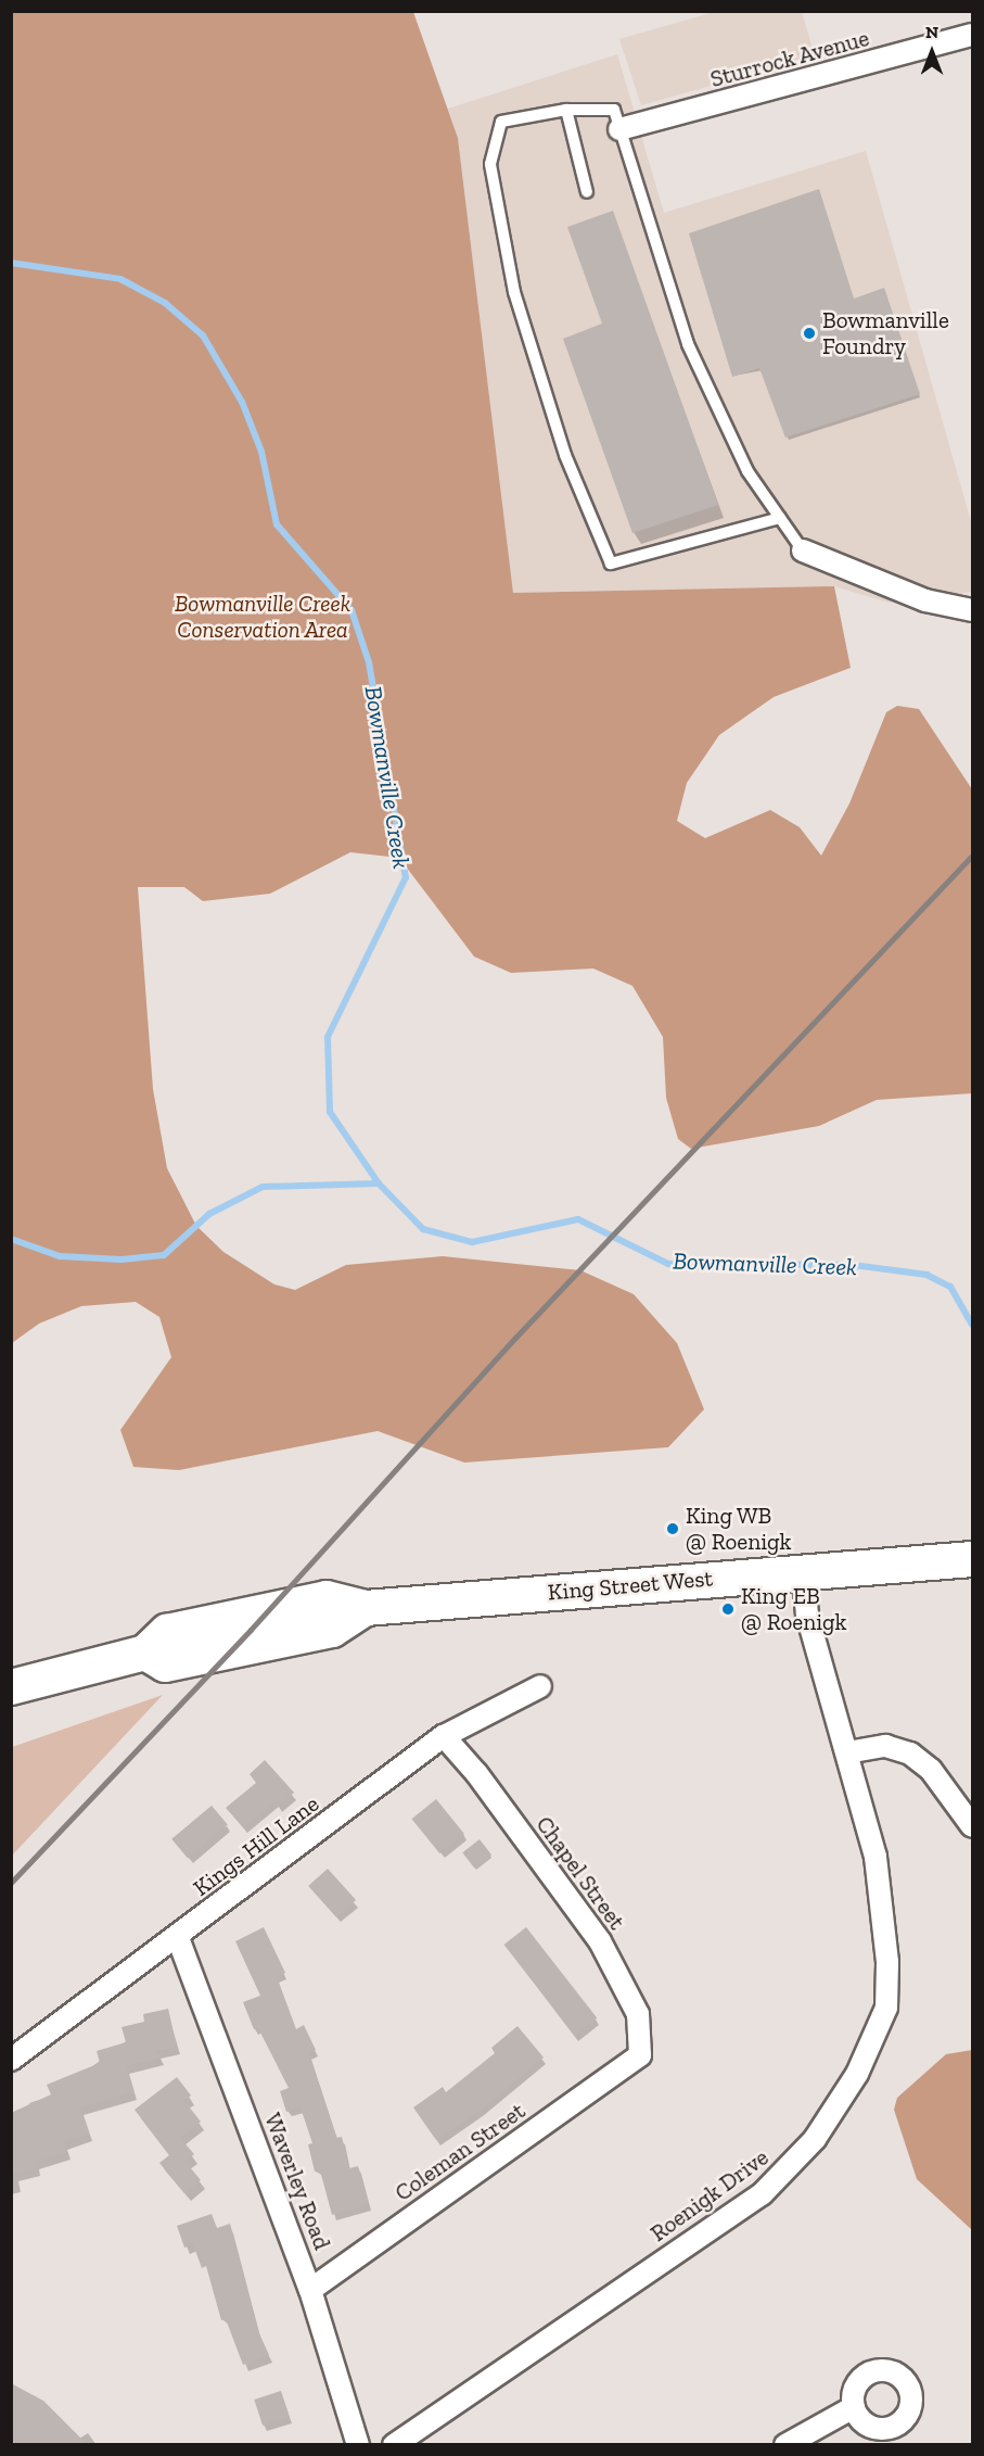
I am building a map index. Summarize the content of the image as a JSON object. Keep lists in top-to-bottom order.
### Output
{
  "streets": {
    "main road": ["King Street West"],
    "street": [
      "Sturrock Avenue",
      "Kings Hill Lane",
      "Chapel Street",
      "Coleman Street",
      "Waverley Road",
      "Roenigk Drive"
    ]
  },
  "crossings": [
    ["King Street West", "Roenigk Drive"],
    ["Kings Hill Lane", "Chapel Street"],
    ["Kings Hill Lane", "Waverley Road"],
    ["Chapel Street", "Coleman Street"],
    ["Coleman Street", "Waverley Road"]
  ],
  "water": ["Bowmanville Creek"],
  "parks": ["Bowmanville Creek Conservation Area"],
  "places": ["Bowmanville Foundry", "King WB @ Roenigk", "King EB @ Roenigk"],
  "north": "top"
}
